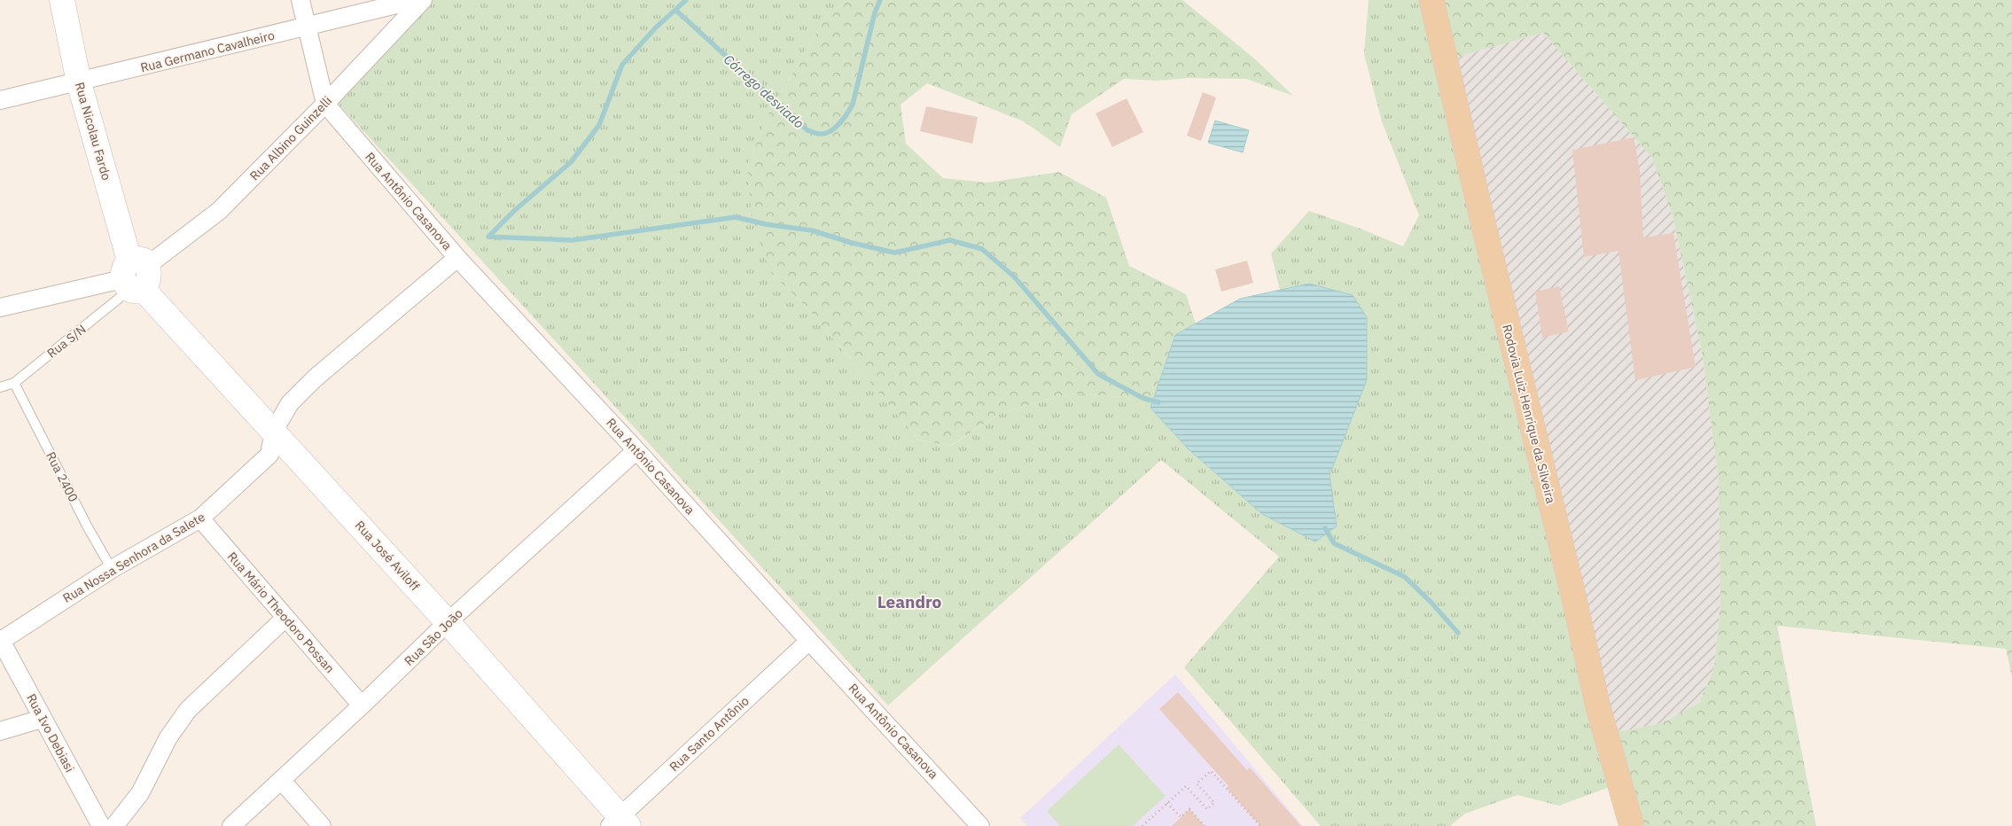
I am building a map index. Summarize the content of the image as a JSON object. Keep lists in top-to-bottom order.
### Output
{
  "streets": {
    "main road": ["Rodovia Luiz Henrique da Silveira"],
    "street": [
      "Rua Germano Cavalheiro",
      "Rua Nicolau Fardo",
      "Rua Albino Guinzelli",
      "Rua Antônio Casanova",
      "Rua José Aviloff",
      "Rua Nossa Senhora da Salete",
      "Rua Mário Theodoro Possan",
      "Rua São João",
      "Rua Ivo Debiasi",
      "Rua Santo Antônio"
    ],
    "lane": ["Rua S/N", "Rua 2400"]
  },
  "crossings": [
    ["Rua Germano Cavalheiro", "Rua Nicolau Fardo"],
    ["Rua Nicolau Fardo", "Rua Albino Guinzelli"],
    ["Rua Nicolau Fardo", "Rua S/N"],
    ["Rua Nicolau Fardo", "Rua José Aviloff"],
    ["Rua Albino Guinzelli", "Rua Antônio Casanova"],
    ["Rua Albino Guinzelli", "Rua S/N"],
    ["Rua Albino Guinzelli", "Rua José Aviloff"],
    ["Rua Antônio Casanova", "Rua Nossa Senhora da Salete"],
    ["Rua Antônio Casanova", "Rua São João"],
    ["Rua Antônio Casanova", "Rua Santo Antônio"],
    ["Rua S/N", "Rua 2400"],
    ["Rua S/N", "Rua José Aviloff"],
    ["Rua 2400", "Rua Nossa Senhora da Salete"],
    ["Rua José Aviloff", "Rua Nossa Senhora da Salete"],
    ["Rua José Aviloff", "Rua São João"],
    ["Rua José Aviloff", "Rua Santo Antônio"],
    ["Rua Nossa Senhora da Salete", "Rua Mário Theodoro Possan"],
    ["Rua Nossa Senhora da Salete", "Rua Ivo Debiasi"],
    ["Rua Mário Theodoro Possan", "Rua São João"]
  ],
  "districts": ["Leandro"],
  "water": ["Córrego desviado"]
}
